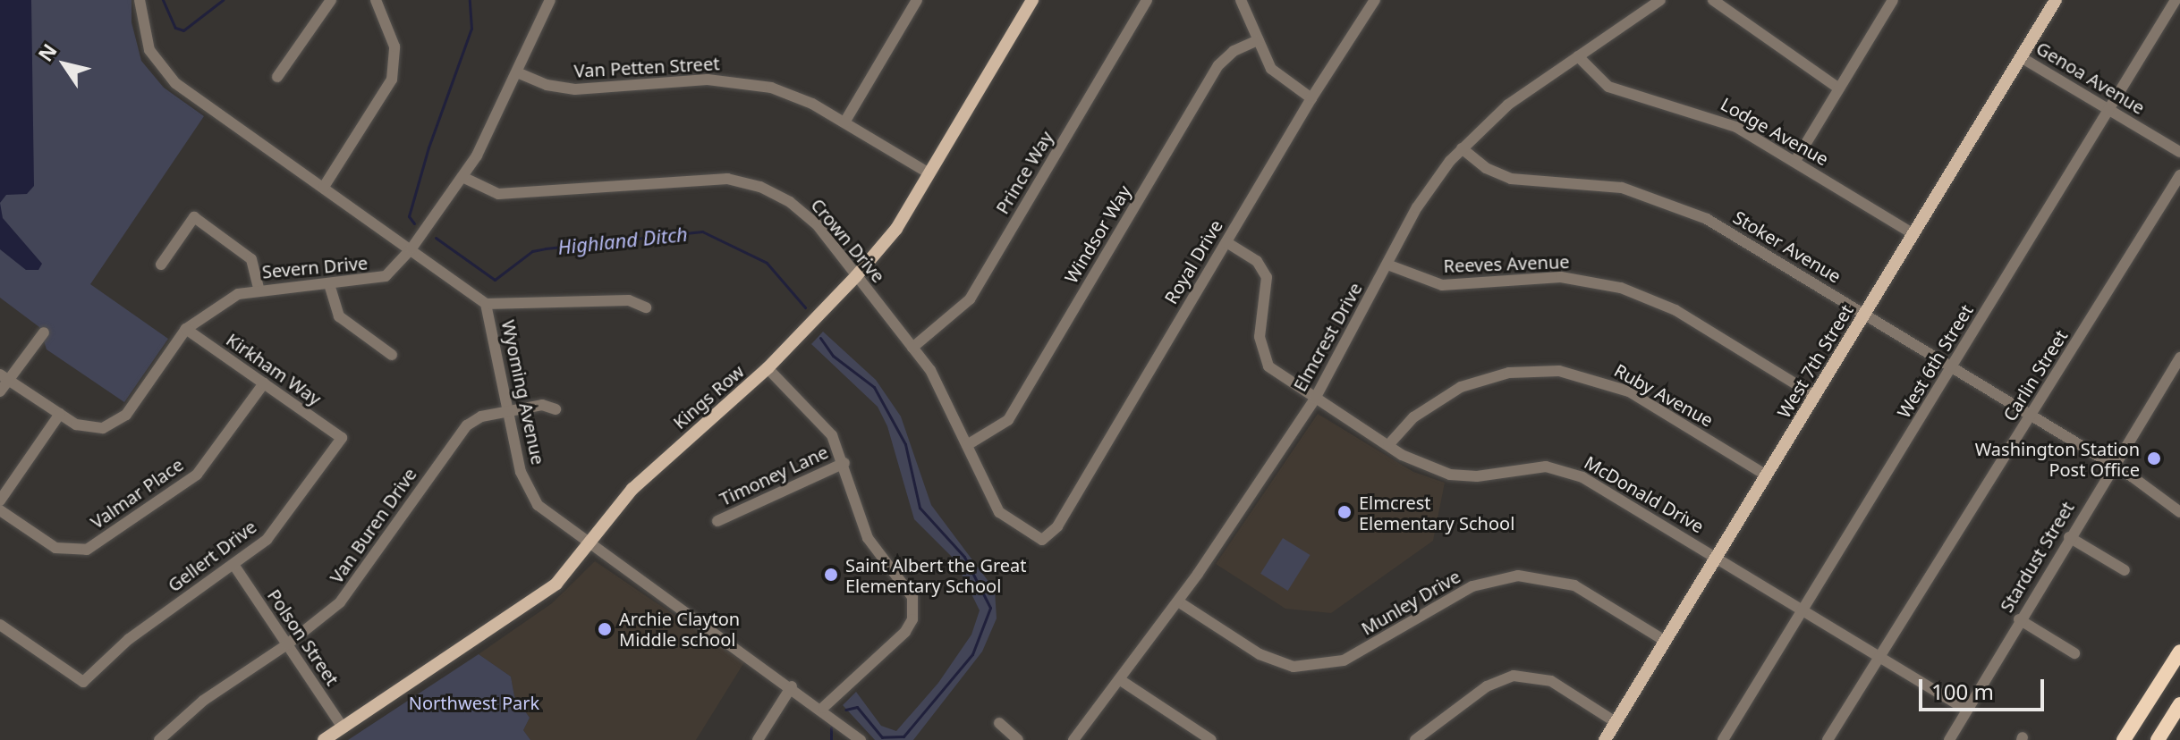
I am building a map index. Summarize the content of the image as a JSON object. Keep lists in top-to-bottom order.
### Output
{
  "streets": {
    "main road": ["West 7th Street", "Kings Row"],
    "street": [
      "Van Petten Street",
      "Genoa Avenue",
      "Lodge Avenue",
      "Prince Way",
      "Windsor Way",
      "Crown Drive",
      "Stoker Avenue",
      "Royal Drive",
      "Reeves Avenue",
      "Severn Drive",
      "Elmcrest Drive",
      "West 6th Street",
      "Kirkham Way",
      "Carlin Street",
      "Wyoming Avenue",
      "Ruby Avenue",
      "Timoney Lane",
      "Valmar Place",
      "McDonald Drive",
      "Van Buren Drive",
      "Gellert Drive",
      "Stardust Street",
      "Munley Drive",
      "Polson Street"
    ]
  },
  "crossings": [
    ["Van Petten Street", "Severn Drive"],
    ["Van Petten Street", "Kings Row"],
    ["Genoa Avenue", "West 7th Street"],
    ["Genoa Avenue", "West 6th Street"],
    ["Lodge Avenue", "Elmcrest Drive"],
    ["Lodge Avenue", "West 7th Street"],
    ["Prince Way", "Crown Drive"],
    ["Windsor Way", "Crown Drive"],
    ["Crown Drive", "Royal Drive"],
    ["Crown Drive", "Severn Drive"],
    ["Crown Drive", "Kings Row"],
    ["Stoker Avenue", "Elmcrest Drive"],
    ["Stoker Avenue", "West 7th Street"],
    ["Stoker Avenue", "West 6th Street"],
    ["Stoker Avenue", "Carlin Street"],
    ["Stoker Avenue", "Stardust Street"],
    ["Royal Drive", "McDonald Drive"],
    ["Reeves Avenue", "Elmcrest Drive"],
    ["Reeves Avenue", "West 7th Street"],
    ["Severn Drive", "Kirkham Way"],
    ["Severn Drive", "Wyoming Avenue"],
    ["Elmcrest Drive", "McDonald Drive"],
    ["Elmcrest Drive", "Munley Drive"],
    ["West 7th Street", "Ruby Avenue"],
    ["West 7th Street", "McDonald Drive"],
    ["West 7th Street", "Munley Drive"],
    ["West 6th Street", "McDonald Drive"],
    ["Kirkham Way", "Valmar Place"],
    ["Kirkham Way", "Gellert Drive"],
    ["Carlin Street", "McDonald Drive"],
    ["Wyoming Avenue", "Kings Row"],
    ["Wyoming Avenue", "Van Buren Drive"],
    ["Ruby Avenue", "McDonald Drive"],
    ["Kings Row", "Polson Street"],
    ["McDonald Drive", "Stardust Street"],
    ["Van Buren Drive", "Polson Street"],
    ["Gellert Drive", "Polson Street"]
  ],
  "water": ["Highland Ditch"],
  "parks": ["Northwest Park"],
  "places": [
    "Washington Station Post Office",
    "Elmcrest Elementary School",
    "Saint Albert the Great Elementary School",
    "Archie Clayton Middle school"
  ],
  "scale_bar": "100 m",
  "north": "top left"
}
